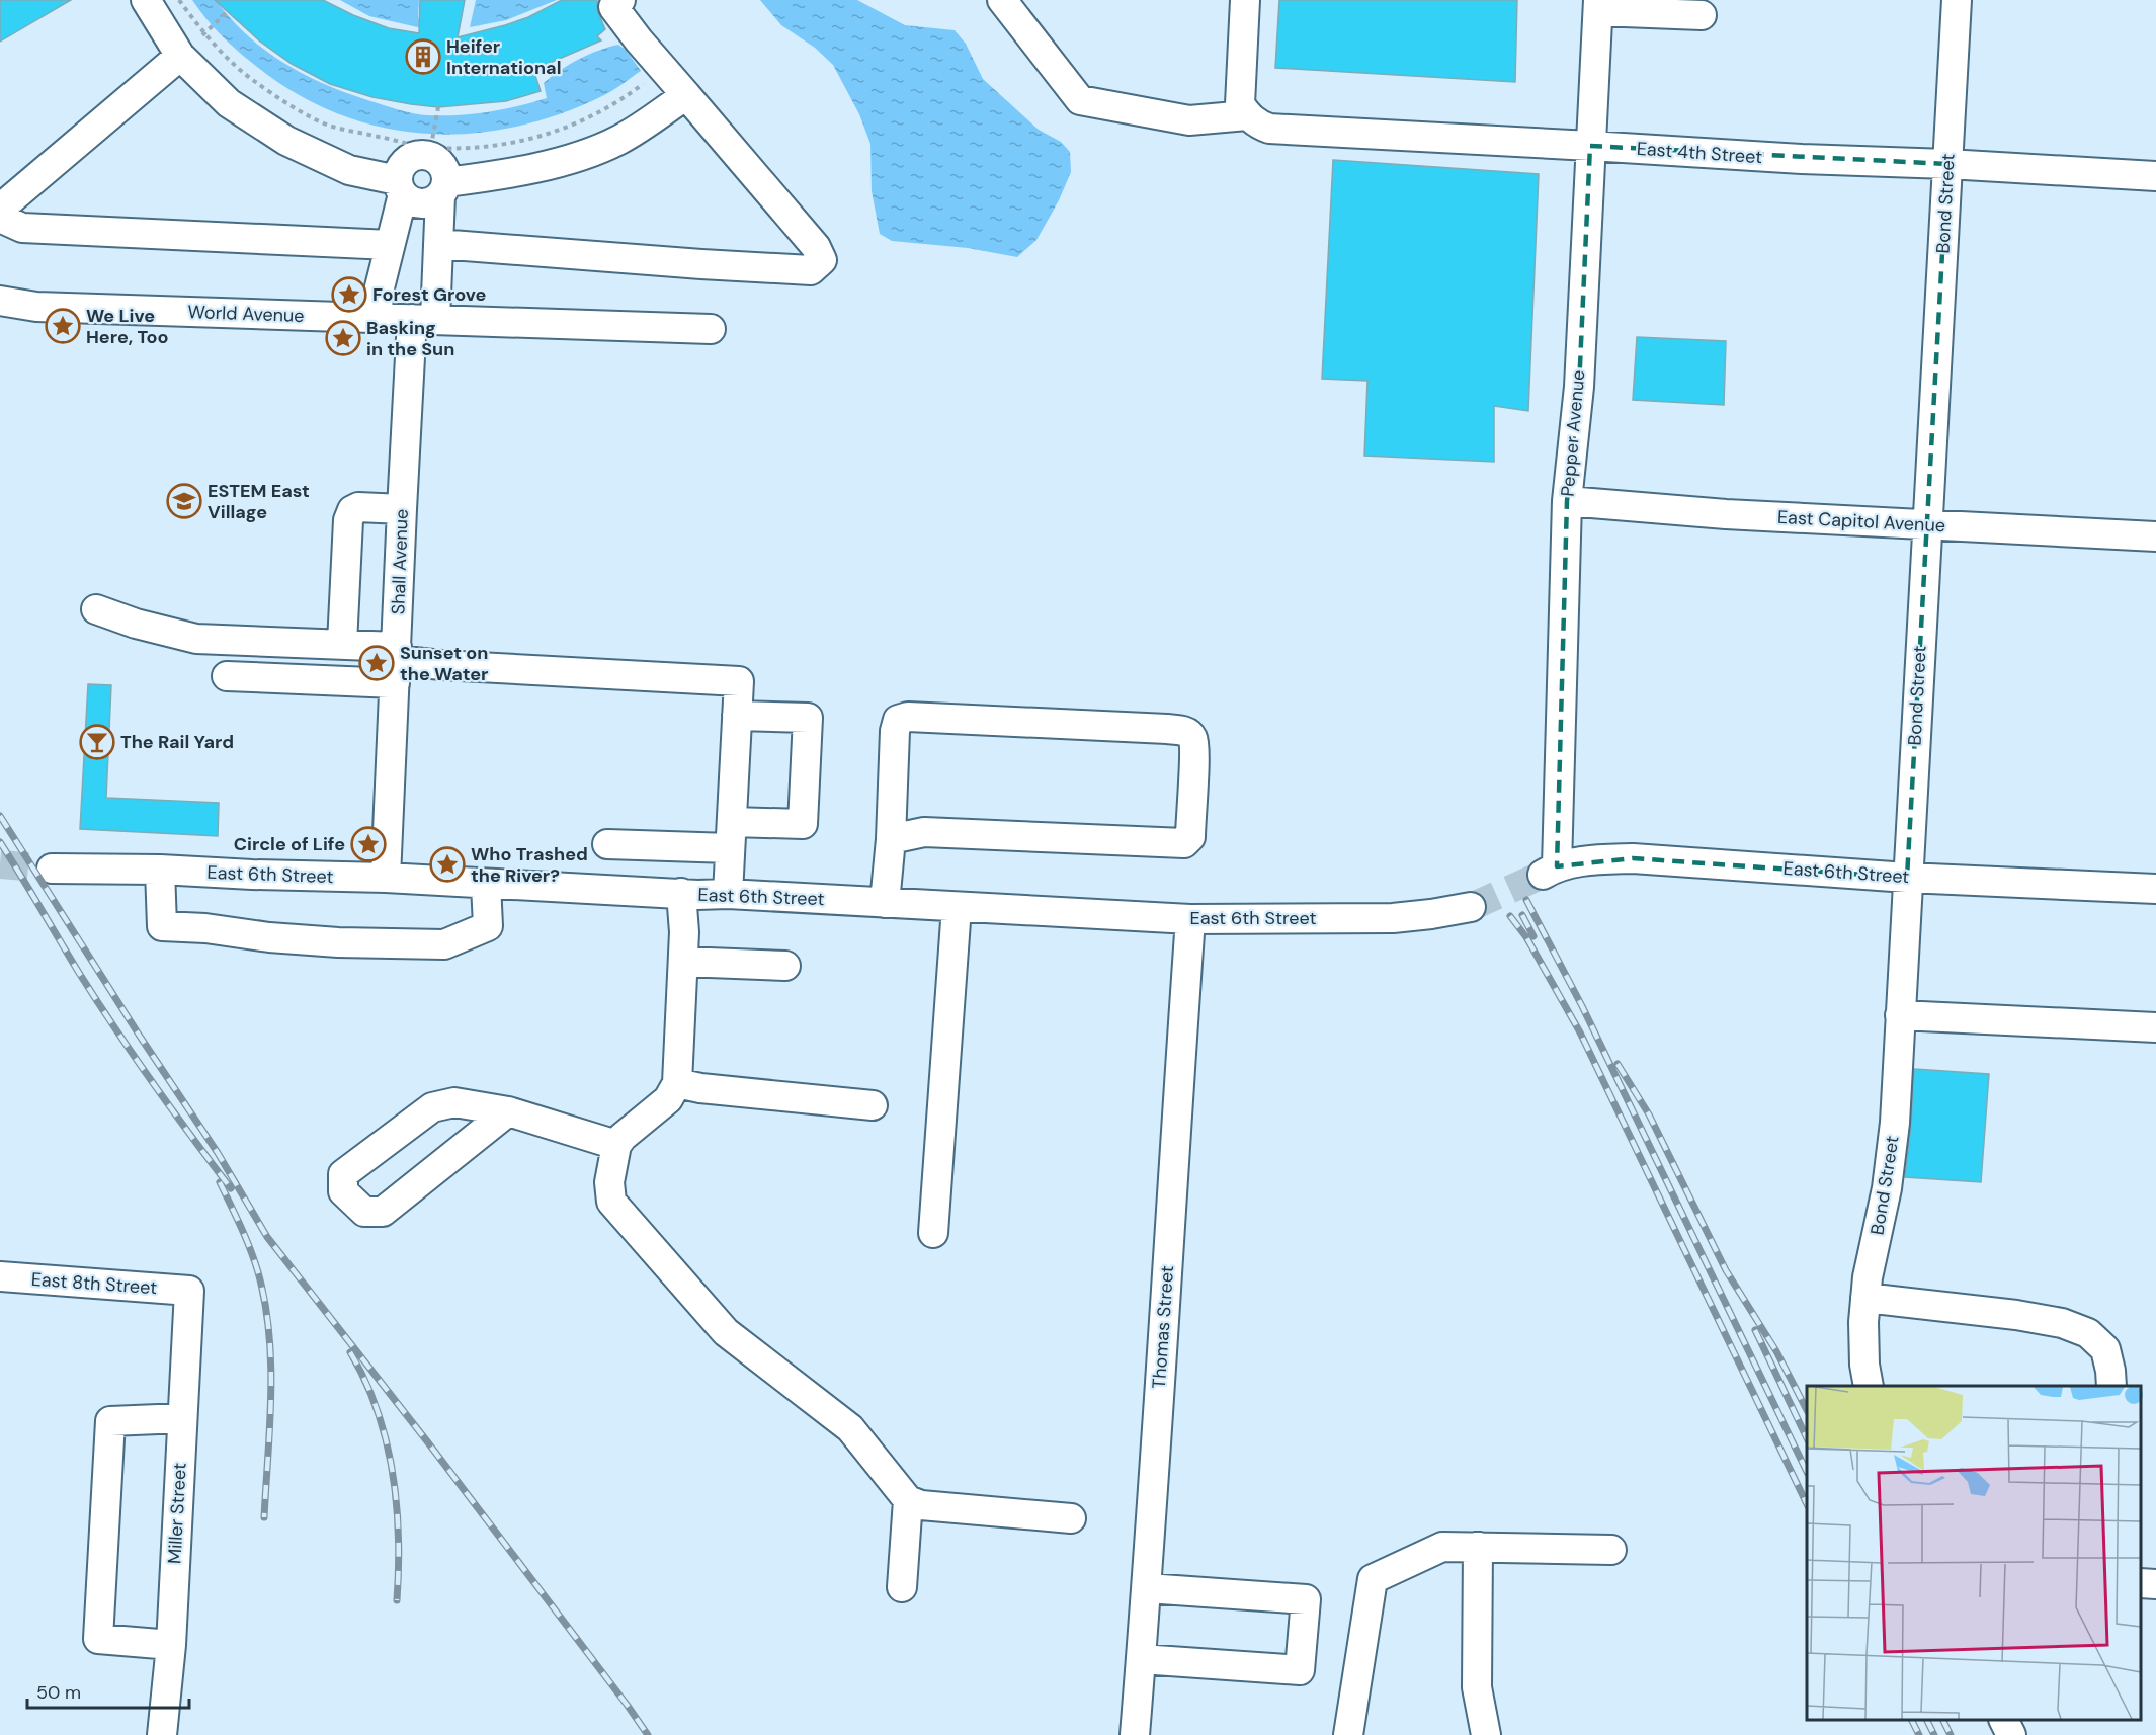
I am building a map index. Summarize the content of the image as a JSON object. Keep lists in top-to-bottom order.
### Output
{
  "streets": {
    "street": [
      "East 4th Street",
      "Bond Street",
      "World Avenue",
      "Pepper Avenue",
      "East Capitol Avenue",
      "Shall Avenue",
      "East 6th Street",
      "East 8th Street",
      "Thomas Street",
      "Miller Street"
    ]
  },
  "crossings": [
    ["East 4th Street", "Bond Street"],
    ["East 4th Street", "Pepper Avenue"],
    ["Bond Street", "East Capitol Avenue"],
    ["Bond Street", "East 6th Street"],
    ["World Avenue", "Shall Avenue"],
    ["Pepper Avenue", "East Capitol Avenue"],
    ["Pepper Avenue", "East 6th Street"],
    ["Shall Avenue", "East 6th Street"],
    ["East 6th Street", "Thomas Street"],
    ["East 8th Street", "Miller Street"]
  ],
  "places": {
    "building": ["Heifer International"],
    "place": [
      "Forest Grove",
      "We Live Here, Too",
      "Basking in the Sun",
      "Sunset on the Water",
      "Circle of Life",
      "Who Trashed the River?"
    ],
    "school or university": ["ESTEM East Village"],
    "bar": ["The Rail Yard"]
  },
  "scale_bar": "50 m"
}
